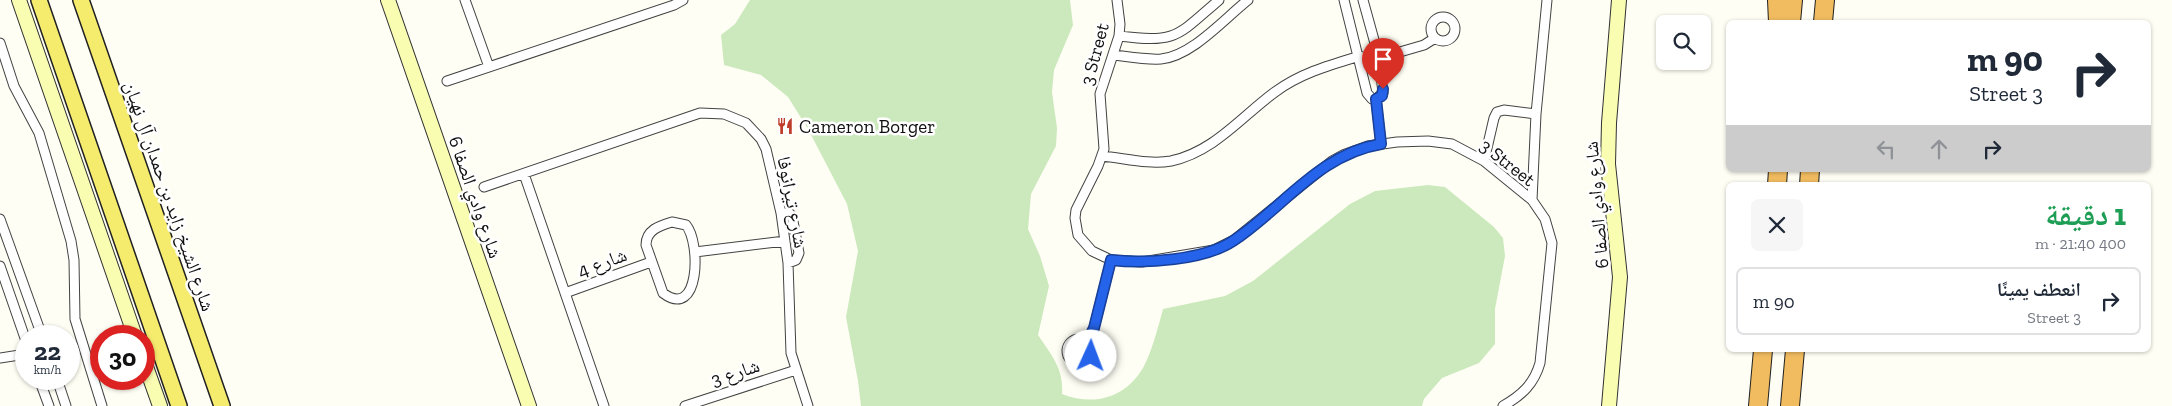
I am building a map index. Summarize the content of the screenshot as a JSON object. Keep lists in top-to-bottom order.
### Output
{
  "streets": {
    "main road": ["شارع الشيخ زايد بن حمدان آل نهيان", "شارع وادي الصفا 6"],
    "street": [
      "3 Street",
      "شارع تيرانوفا",
      "شارع 4",
      "شارع 3"
    ]
  },
  "crossings": [
    ["شارع تيرانوفا", "شارع 3"]
  ],
  "places": {
    "restaurant": ["Cameron Borger"]
  },
  "page": {
    "turn": ["90 m", "3 Street"],
    "heading": ["1 دقيقة", "400 m · 21:40"],
    "list": [
      {
        "name": "انعطف يمينًا",
        "note": "3 Street",
        "value": "90 m"
      }
    ],
    "speed": "22 km/h",
    "limit": "30"
  }
}
